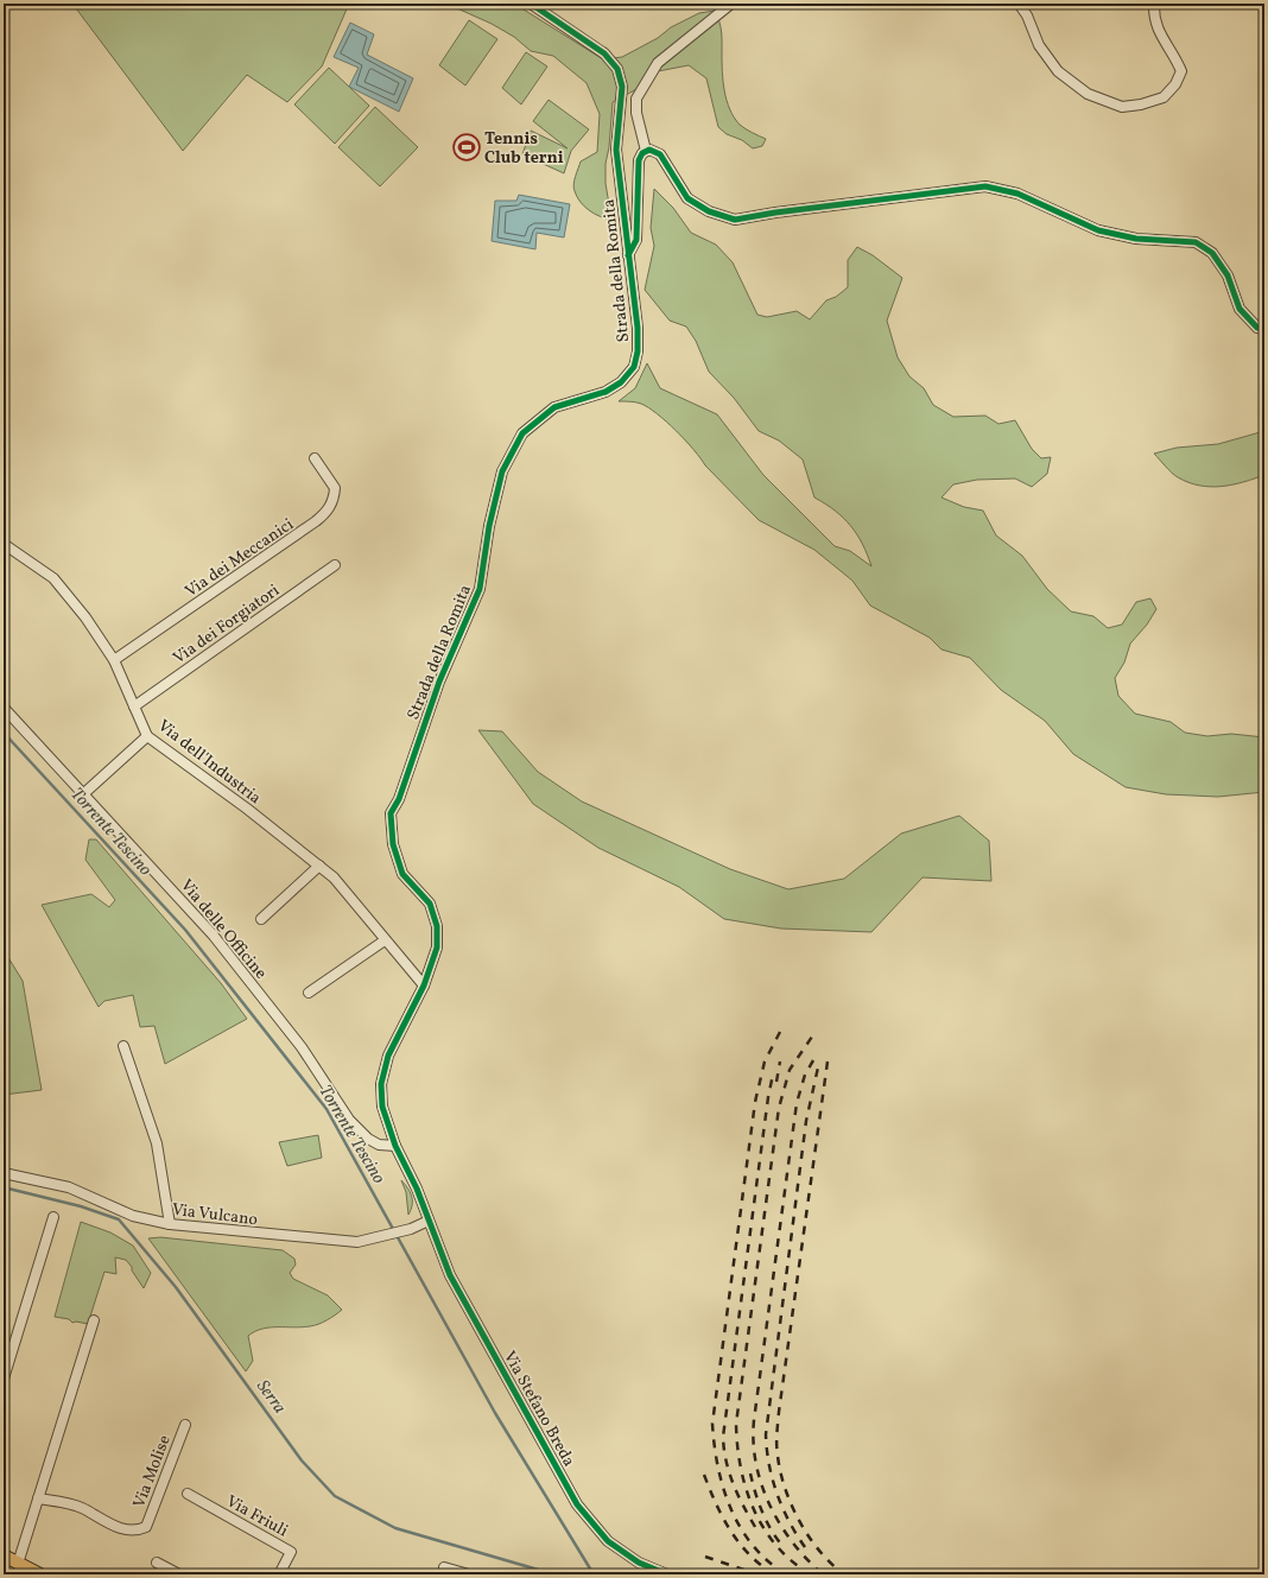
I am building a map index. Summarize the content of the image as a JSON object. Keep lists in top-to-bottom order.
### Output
{
  "streets": {
    "street": [
      "Strada della Romita",
      "Via dei Meccanici",
      "Via dei Forgiatori",
      "Via dell'Industria",
      "Via delle Officine",
      "Via Vulcano",
      "Via Stefano Breda",
      "Via Molise",
      "Via Friuli"
    ]
  },
  "crossings": [
    ["Strada della Romita", "Via dell'Industria"],
    ["Strada della Romita", "Via delle Officine"],
    ["Strada della Romita", "Via Vulcano"],
    ["Strada della Romita", "Via Stefano Breda"],
    ["Via dei Meccanici", "Via dell'Industria"],
    ["Via dei Forgiatori", "Via dell'Industria"],
    ["Via Vulcano", "Via Stefano Breda"]
  ],
  "water": ["Torrente Tescino", "Serra"],
  "places": {
    "sports": ["Tennis Club terni"]
  }
}
